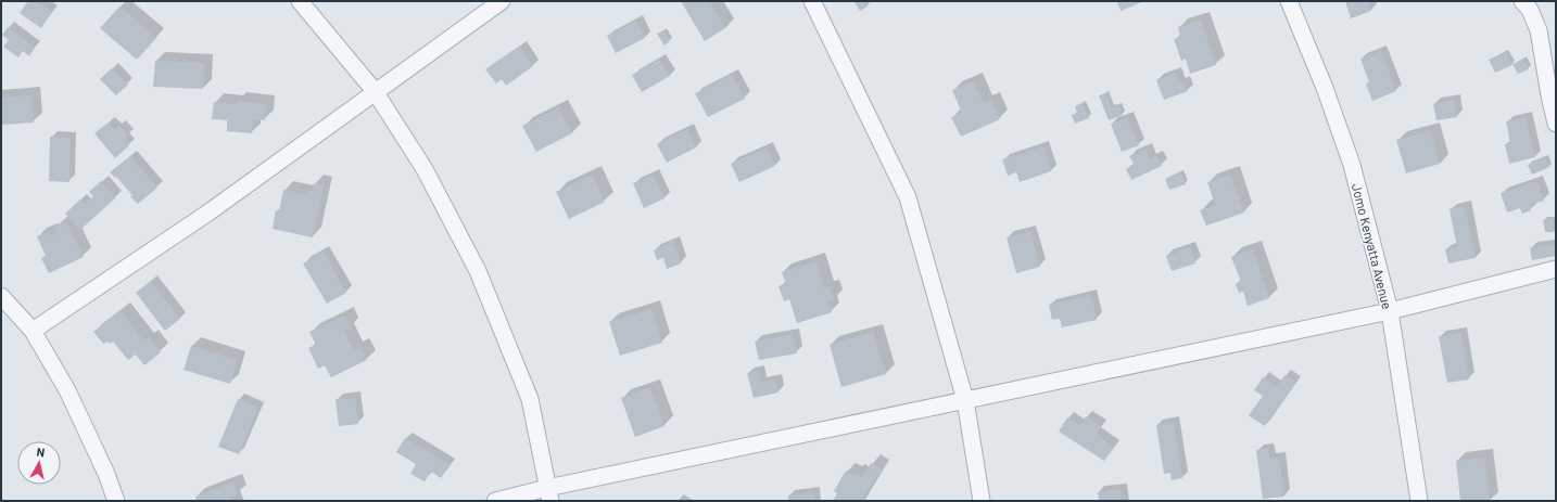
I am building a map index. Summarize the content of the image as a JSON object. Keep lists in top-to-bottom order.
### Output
{
  "streets": {
    "street": ["Jomo Kenyatta Avenue"]
  },
  "north": "top"
}
